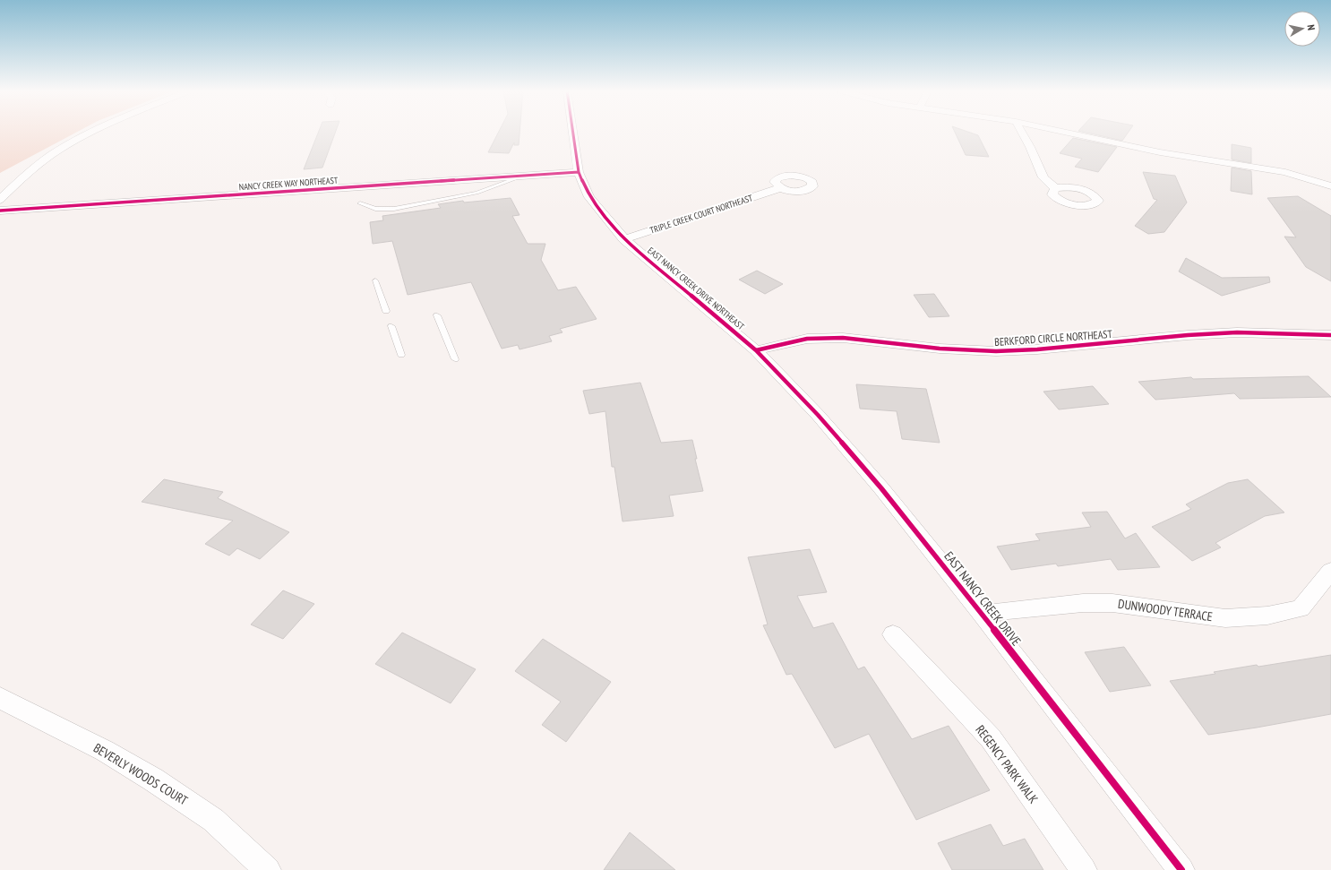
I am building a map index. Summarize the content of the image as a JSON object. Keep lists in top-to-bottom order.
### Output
{
  "streets": {
    "street": [
      "NANCY CREEK WAY NORTHEAST",
      "TRIPLE CREEK COURT NORTHEAST",
      "EAST NANCY CREEK DRIVE NORTHEAST",
      "BERKFORD CIRCLE NORTHEAST",
      "EAST NANCY CREEK DRIVE",
      "DUNWOODY TERRACE",
      "REGENCY PARK WALK",
      "BEVERLY WOODS COURT"
    ]
  },
  "crossings": [
    ["TRIPLE CREEK COURT NORTHEAST", "EAST NANCY CREEK DRIVE NORTHEAST"],
    ["EAST NANCY CREEK DRIVE NORTHEAST", "BERKFORD CIRCLE NORTHEAST"],
    ["EAST NANCY CREEK DRIVE NORTHEAST", "EAST NANCY CREEK DRIVE"],
    ["BERKFORD CIRCLE NORTHEAST", "EAST NANCY CREEK DRIVE"],
    ["EAST NANCY CREEK DRIVE", "DUNWOODY TERRACE"]
  ],
  "north": "right"
}
